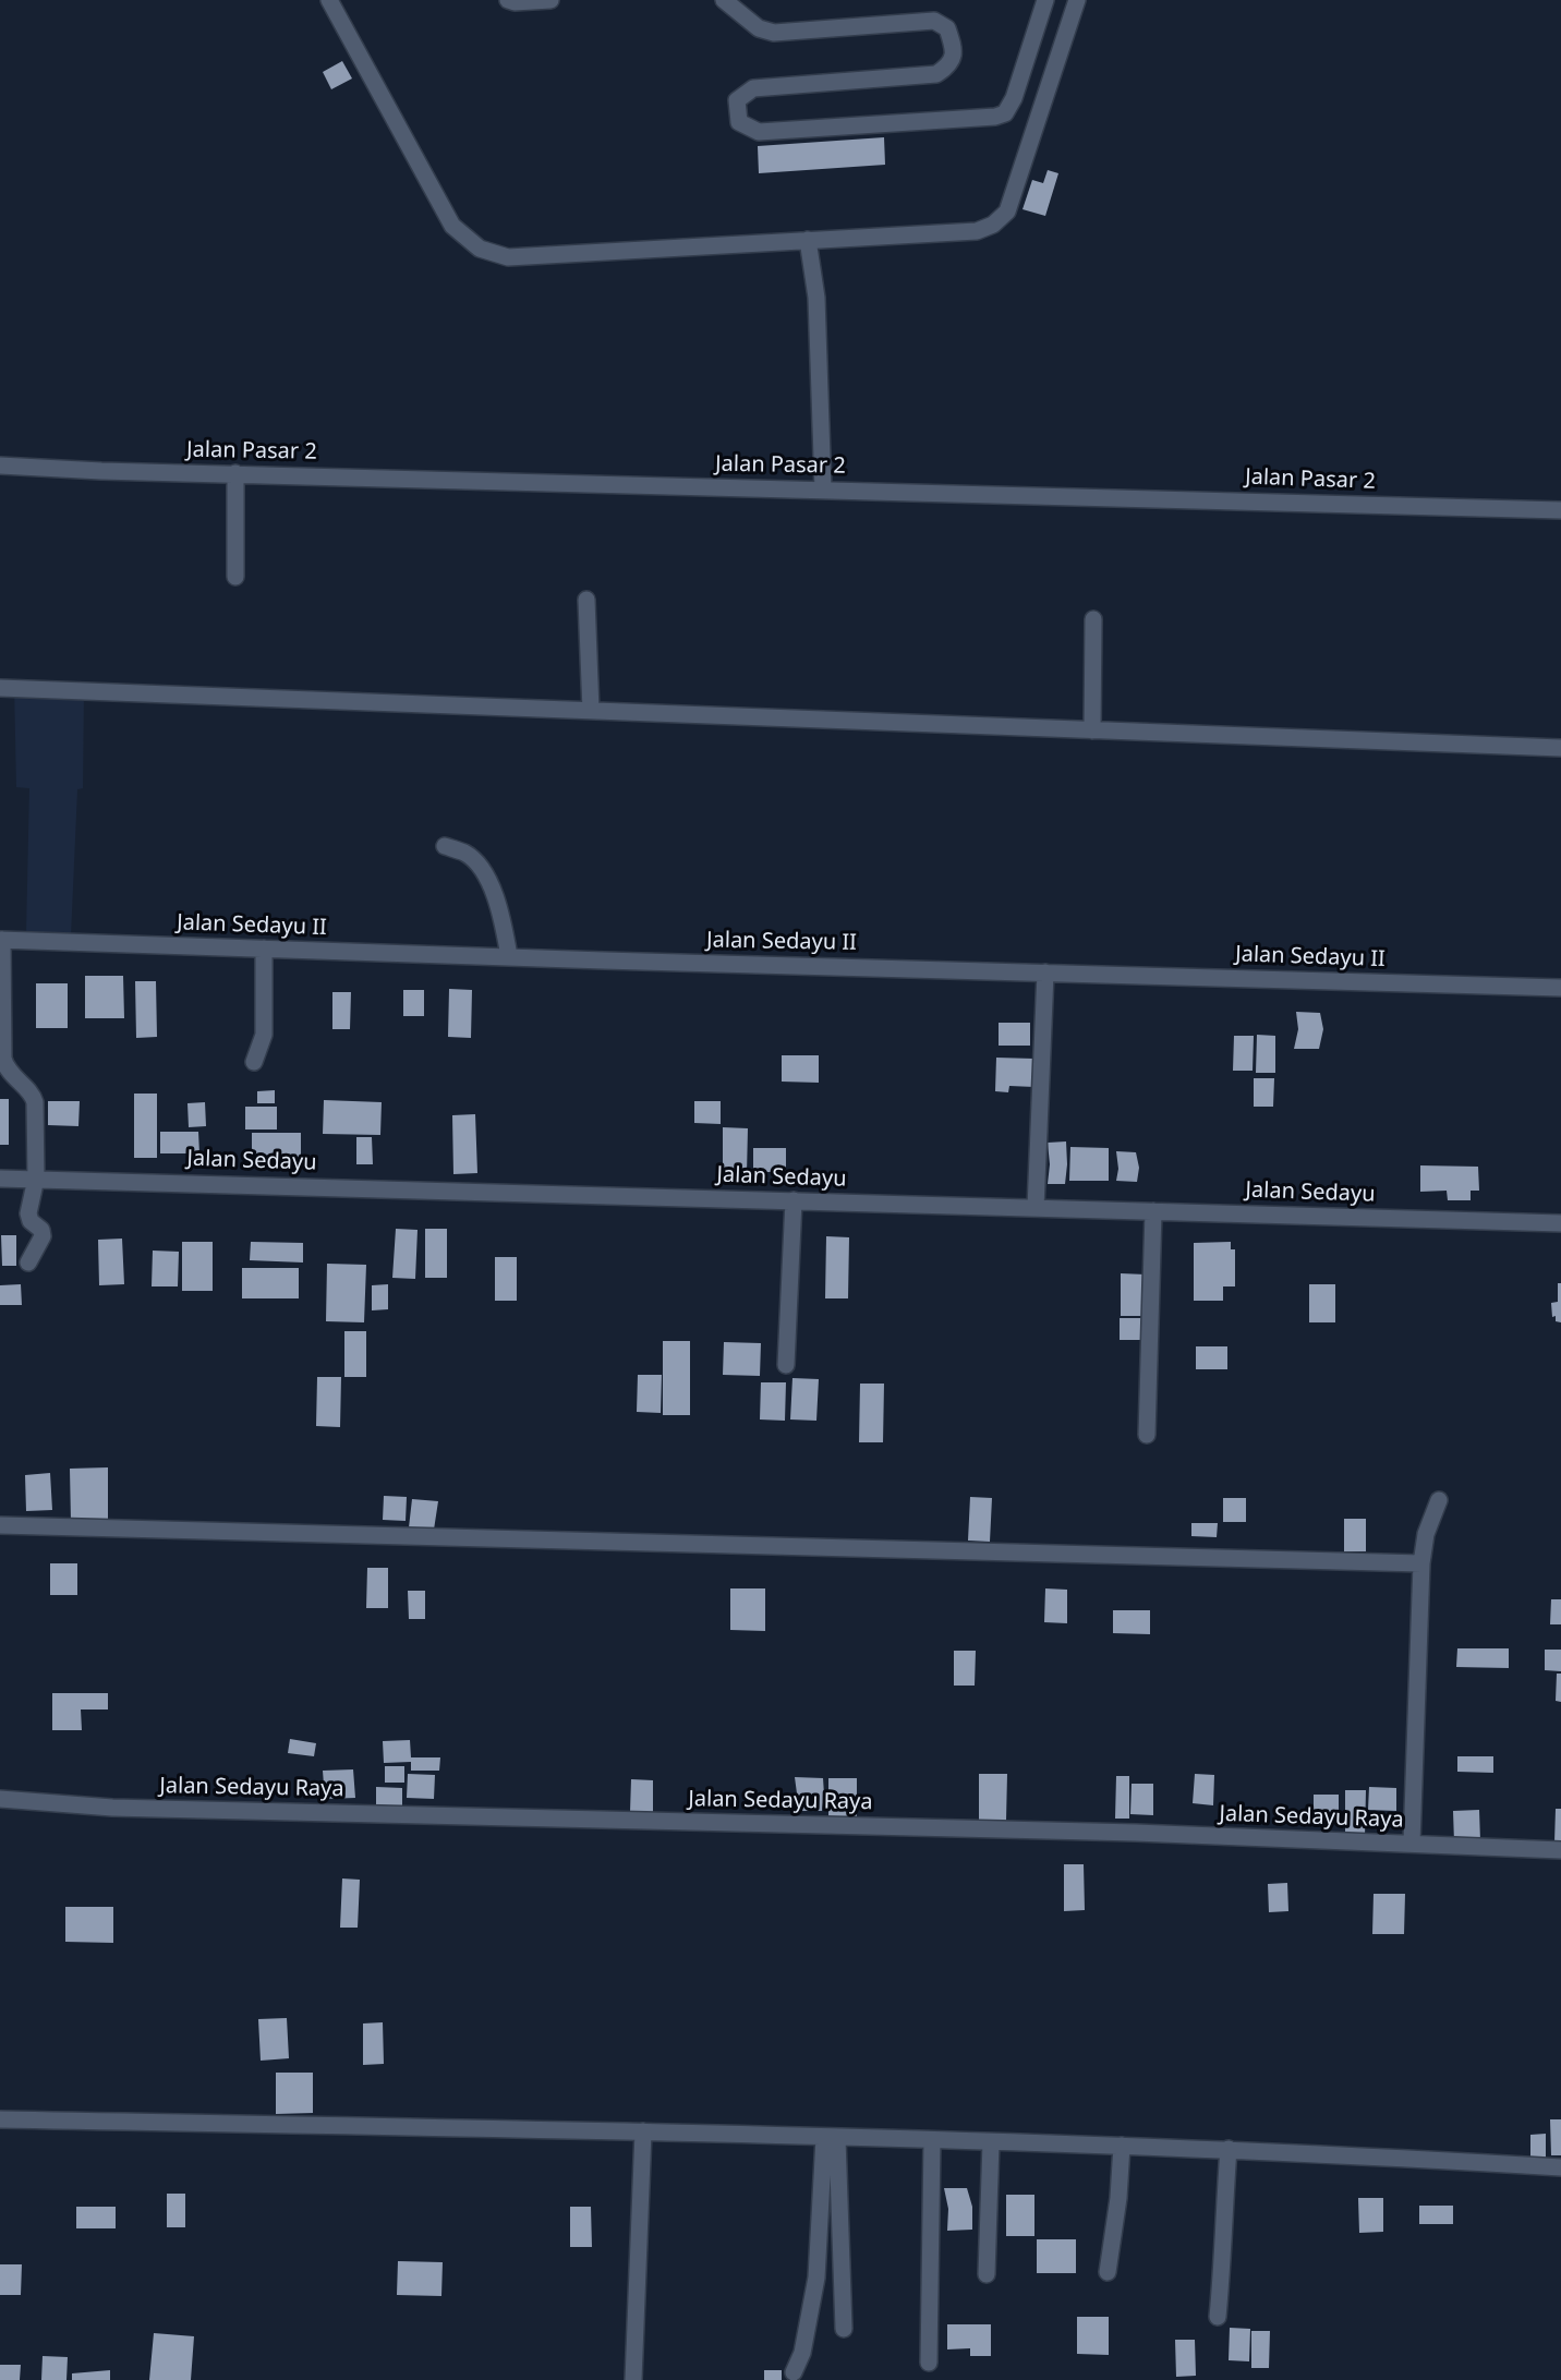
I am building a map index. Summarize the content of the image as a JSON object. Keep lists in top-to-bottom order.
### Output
{
  "streets": {
    "street": [
      "Jalan Pasar 2",
      "Jalan Sedayu II",
      "Jalan Sedayu",
      "Jalan Sedayu Raya"
    ]
  }
}
